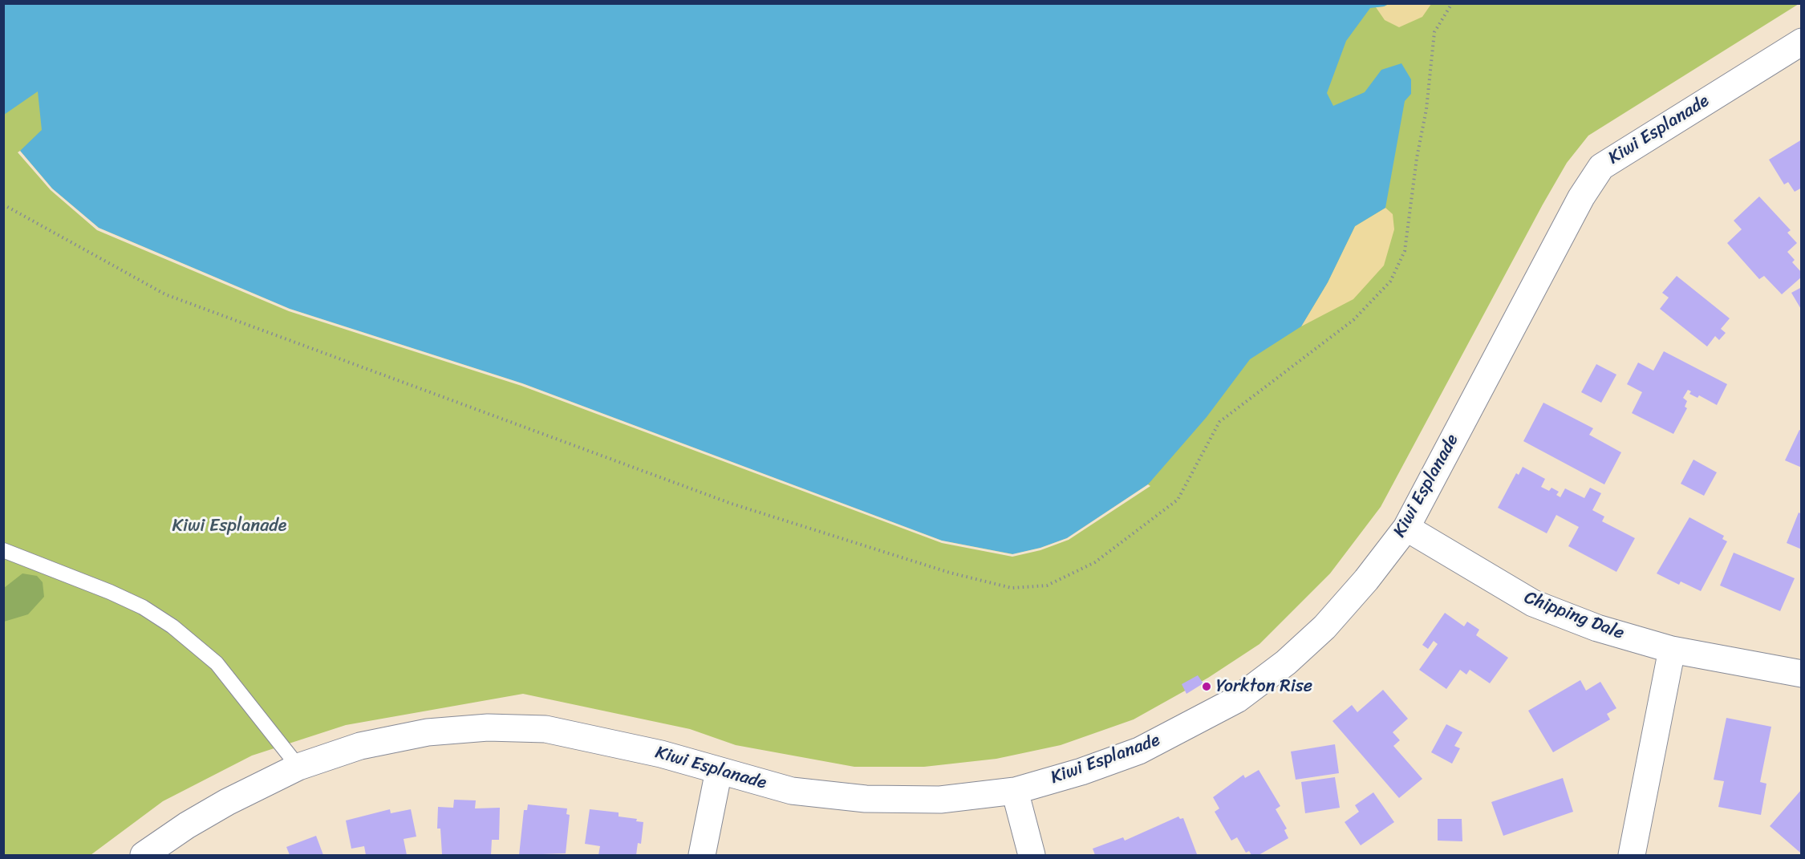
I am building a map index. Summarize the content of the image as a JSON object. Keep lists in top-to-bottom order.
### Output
{
  "streets": {
    "street": ["Kiwi Esplanade", "Chipping Dale"]
  },
  "crossings": [
    ["Kiwi Esplanade", "Chipping Dale"]
  ],
  "parks": ["Kiwi Esplanade"],
  "places": ["Yorkton Rise"]
}
